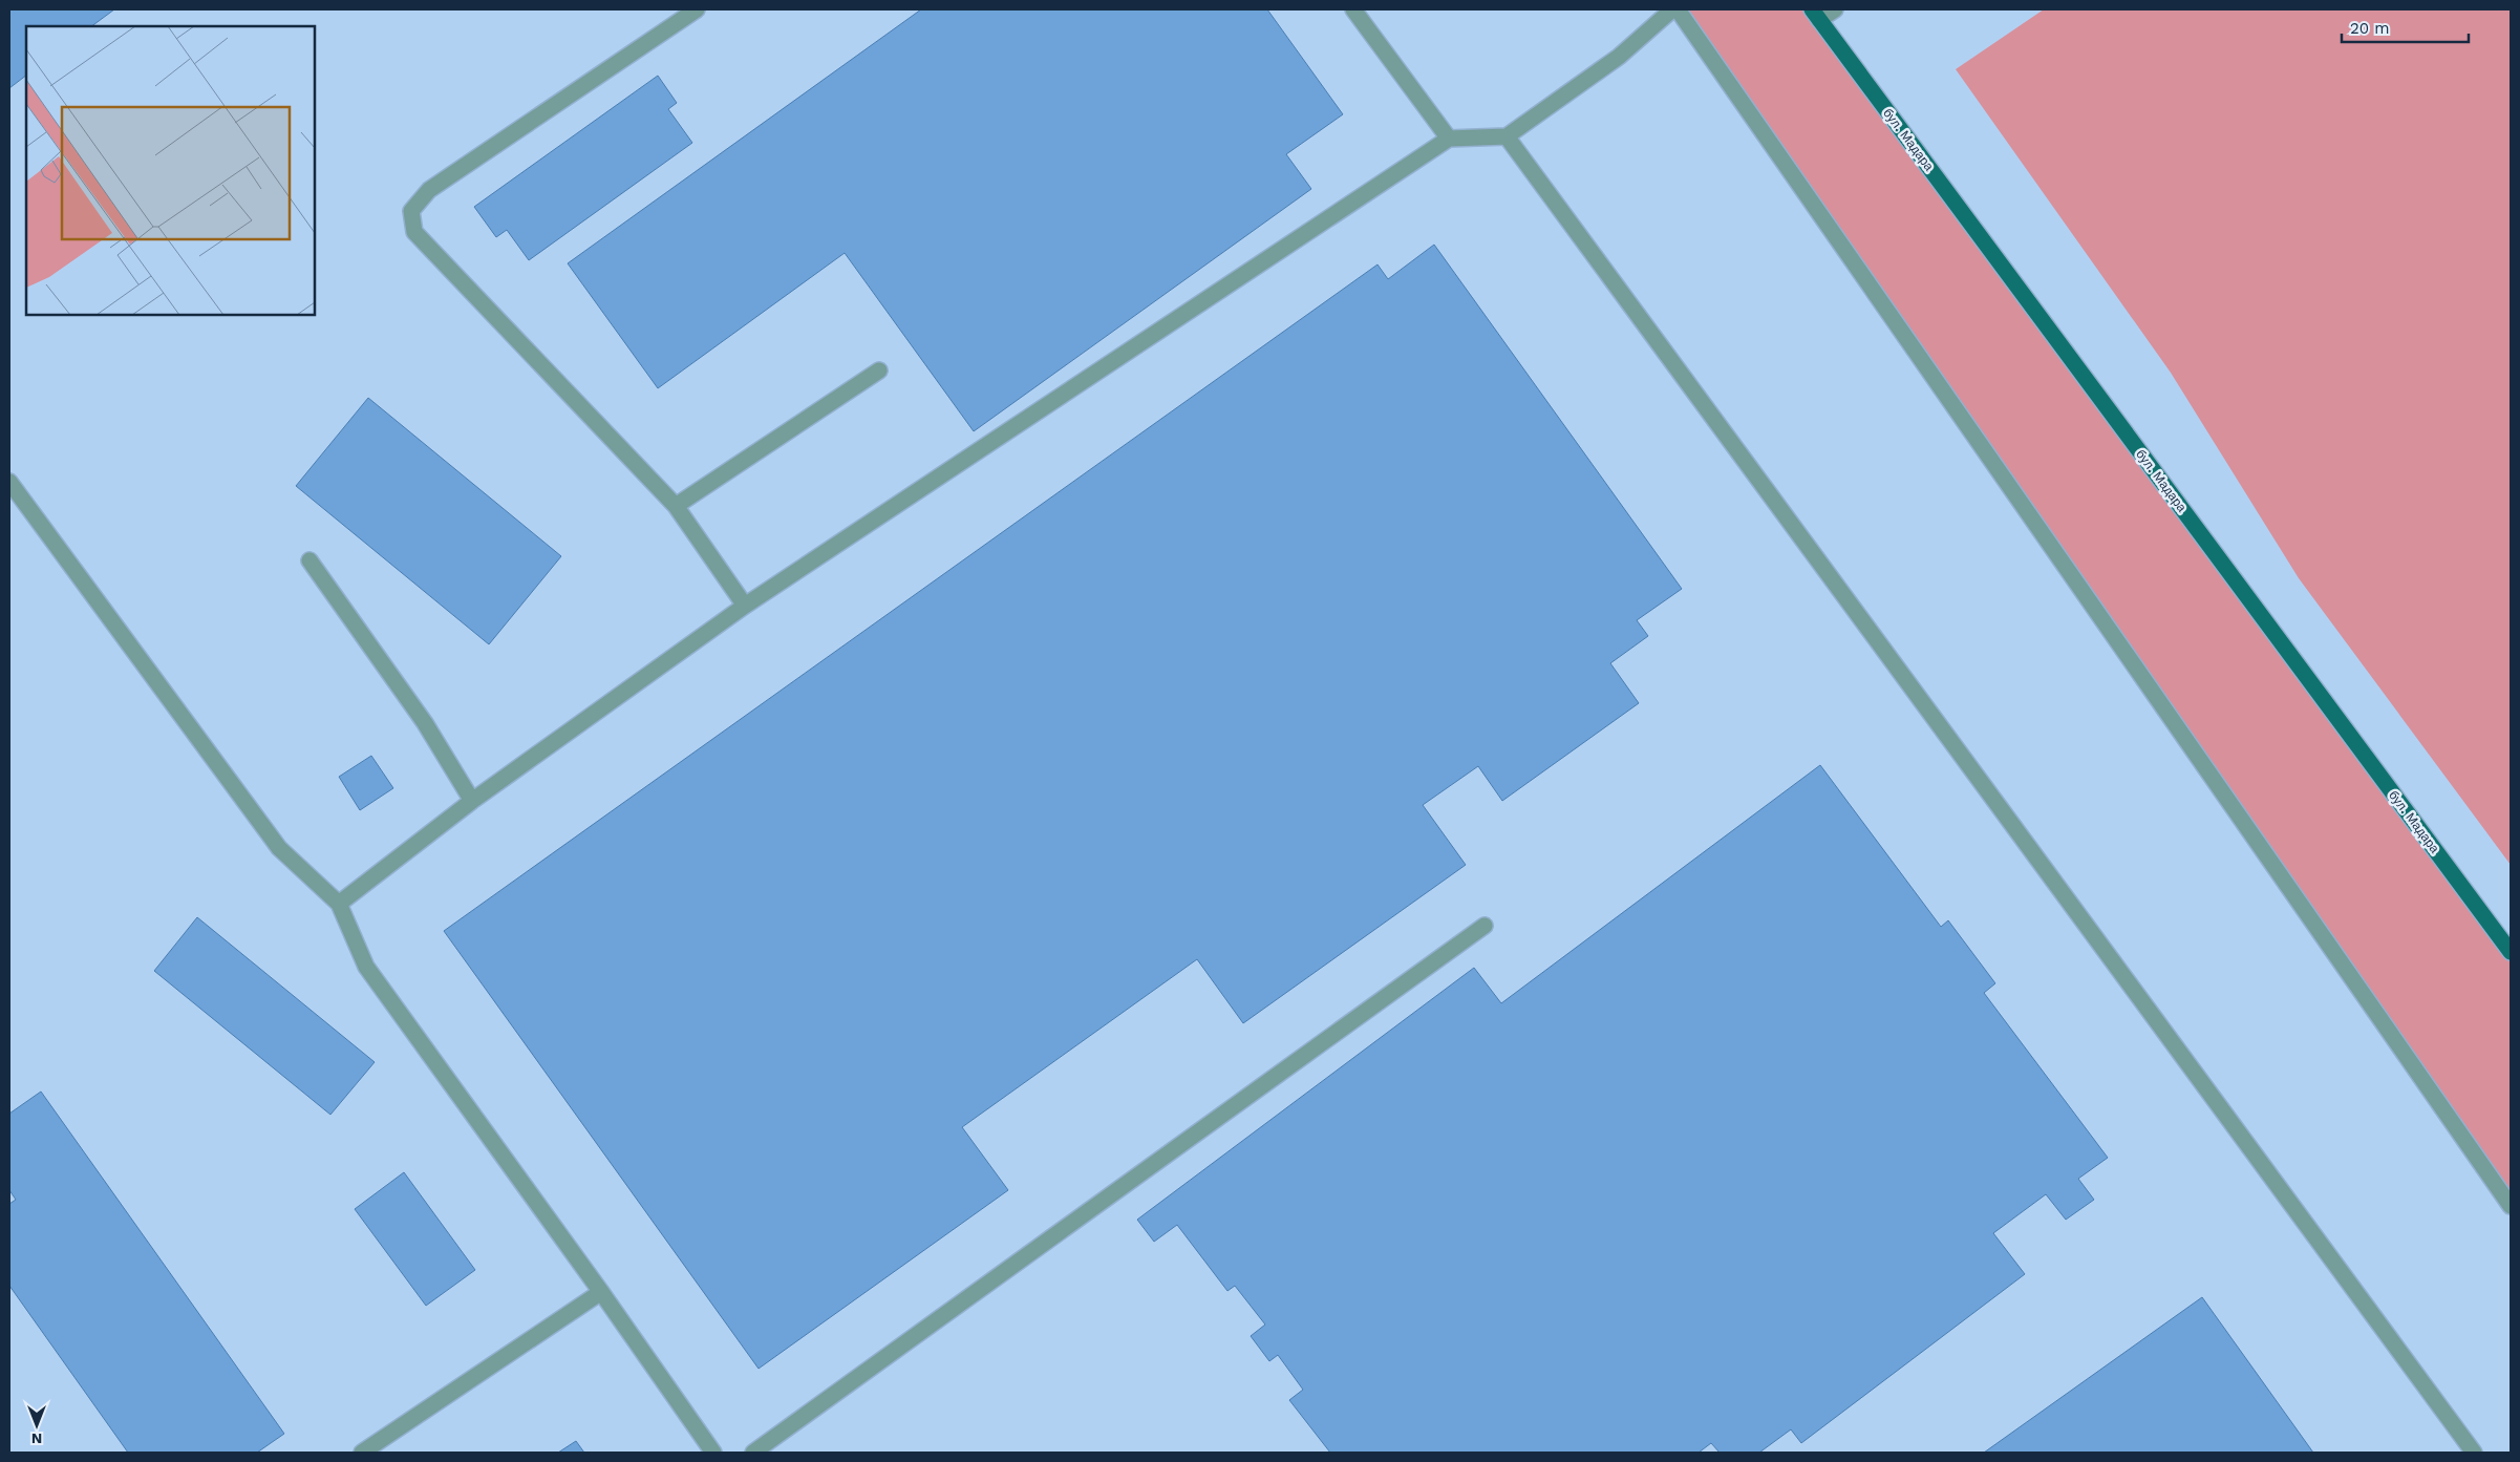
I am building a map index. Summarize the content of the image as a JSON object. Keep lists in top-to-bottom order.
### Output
{
  "streets": {
    "main road": ["бул. Мадара"]
  },
  "scale_bar": "20 m",
  "north": "bottom"
}
